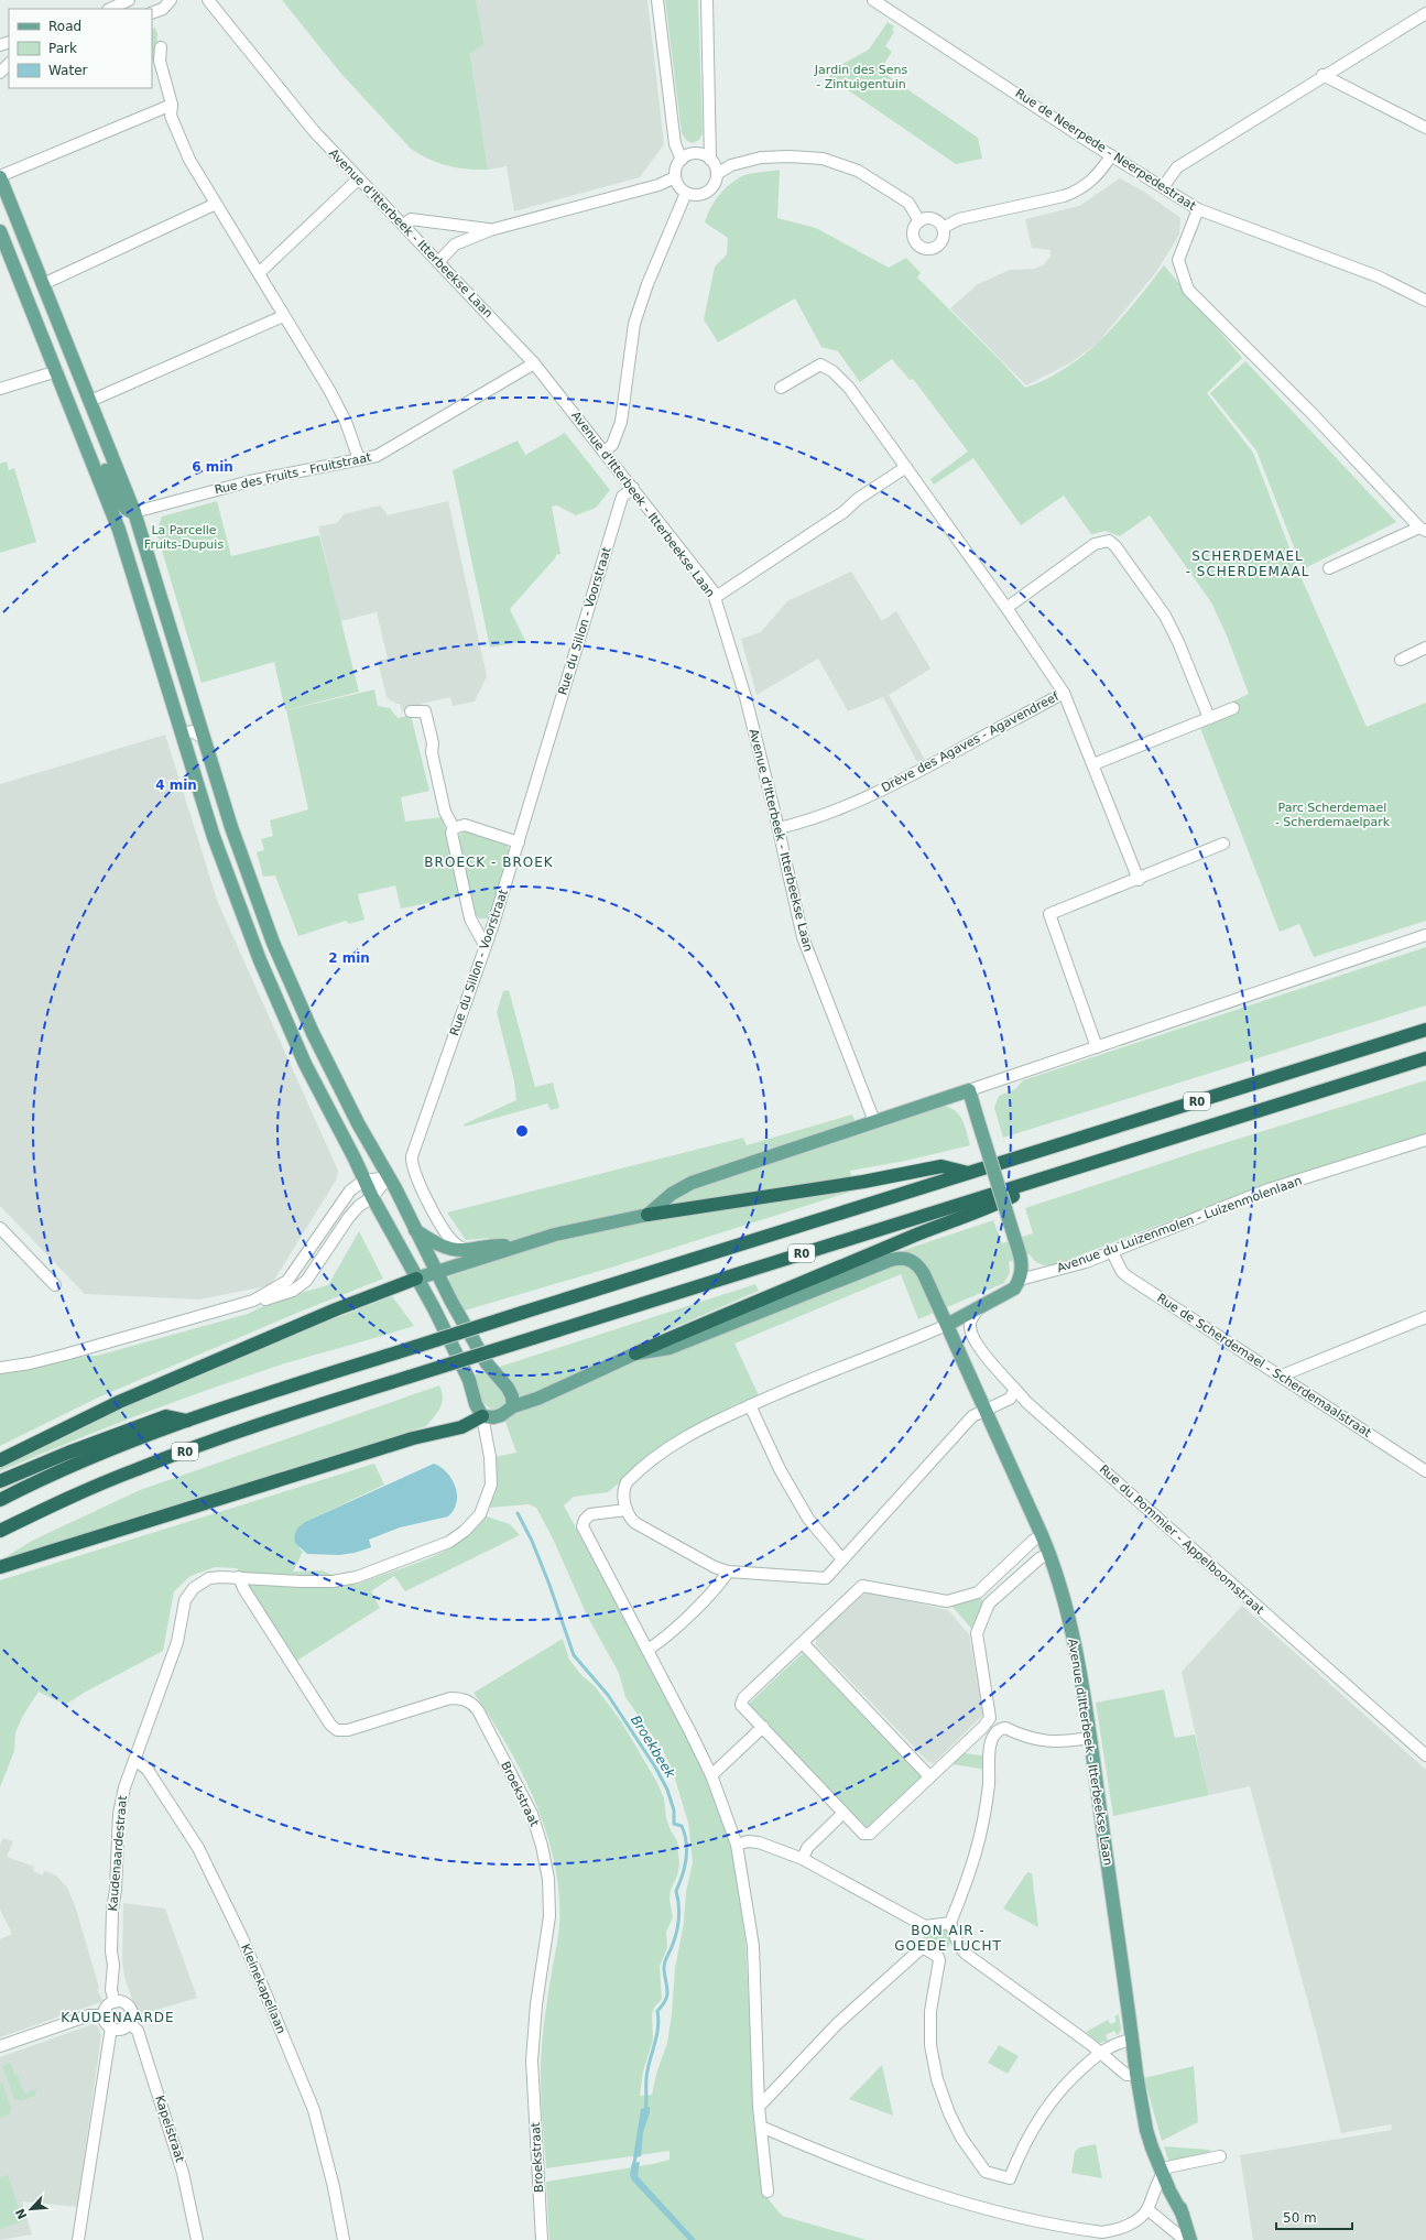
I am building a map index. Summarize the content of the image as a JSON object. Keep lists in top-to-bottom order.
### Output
{
  "streets": {
    "highway": ["R0"],
    "main road": ["Avenue d'Itterbeek - Itterbeekse Laan"],
    "street": [
      "Rue de Neerpede - Neerpedestraat",
      "Rue des Fruits - Fruitstraat",
      "Rue du Sillon - Voorstraat",
      "Drève des Agaves - Agavendreef",
      "Avenue du Luizenmolen - Luizenmolenlaan",
      "Rue de Scherdemael - Scherdemaalstraat",
      "Rue du Pommier - Appelboomstraat",
      "Broekstraat",
      "Kaudenaardestraat",
      "Kleinekapellaan",
      "Kapelstraat"
    ]
  },
  "crossings": [
    ["Avenue d'Itterbeek - Itterbeekse Laan", "Rue des Fruits - Fruitstraat"],
    ["Avenue d'Itterbeek - Itterbeekse Laan", "Rue du Sillon - Voorstraat"],
    ["Avenue d'Itterbeek - Itterbeekse Laan", "Drève des Agaves - Agavendreef"],
    ["Avenue du Luizenmolen - Luizenmolenlaan", "Rue de Scherdemael - Scherdemaalstraat"],
    ["Broekstraat", "Kaudenaardestraat"],
    ["Kaudenaardestraat", "Kleinekapellaan"],
    ["Kaudenaardestraat", "Kapelstraat"]
  ],
  "districts": [
    "SCHERDEMAEL - SCHERDEMAAL",
    "BROECK - BROEK",
    "BON AIR - GOEDE LUCHT",
    "KAUDENAARDE"
  ],
  "water": ["Broekbeek"],
  "parks": ["Jardin des Sens - Zintuigentuin", "La Parcelle Fruits-Dupuis", "Parc Scherdemael - Scherdemaelpark"],
  "legend": ["Road", "Park", "Water"],
  "scale_bar": "50 m",
  "north": "bottom left",
  "rings": ["6 min", "4 min", "2 min"]
}
